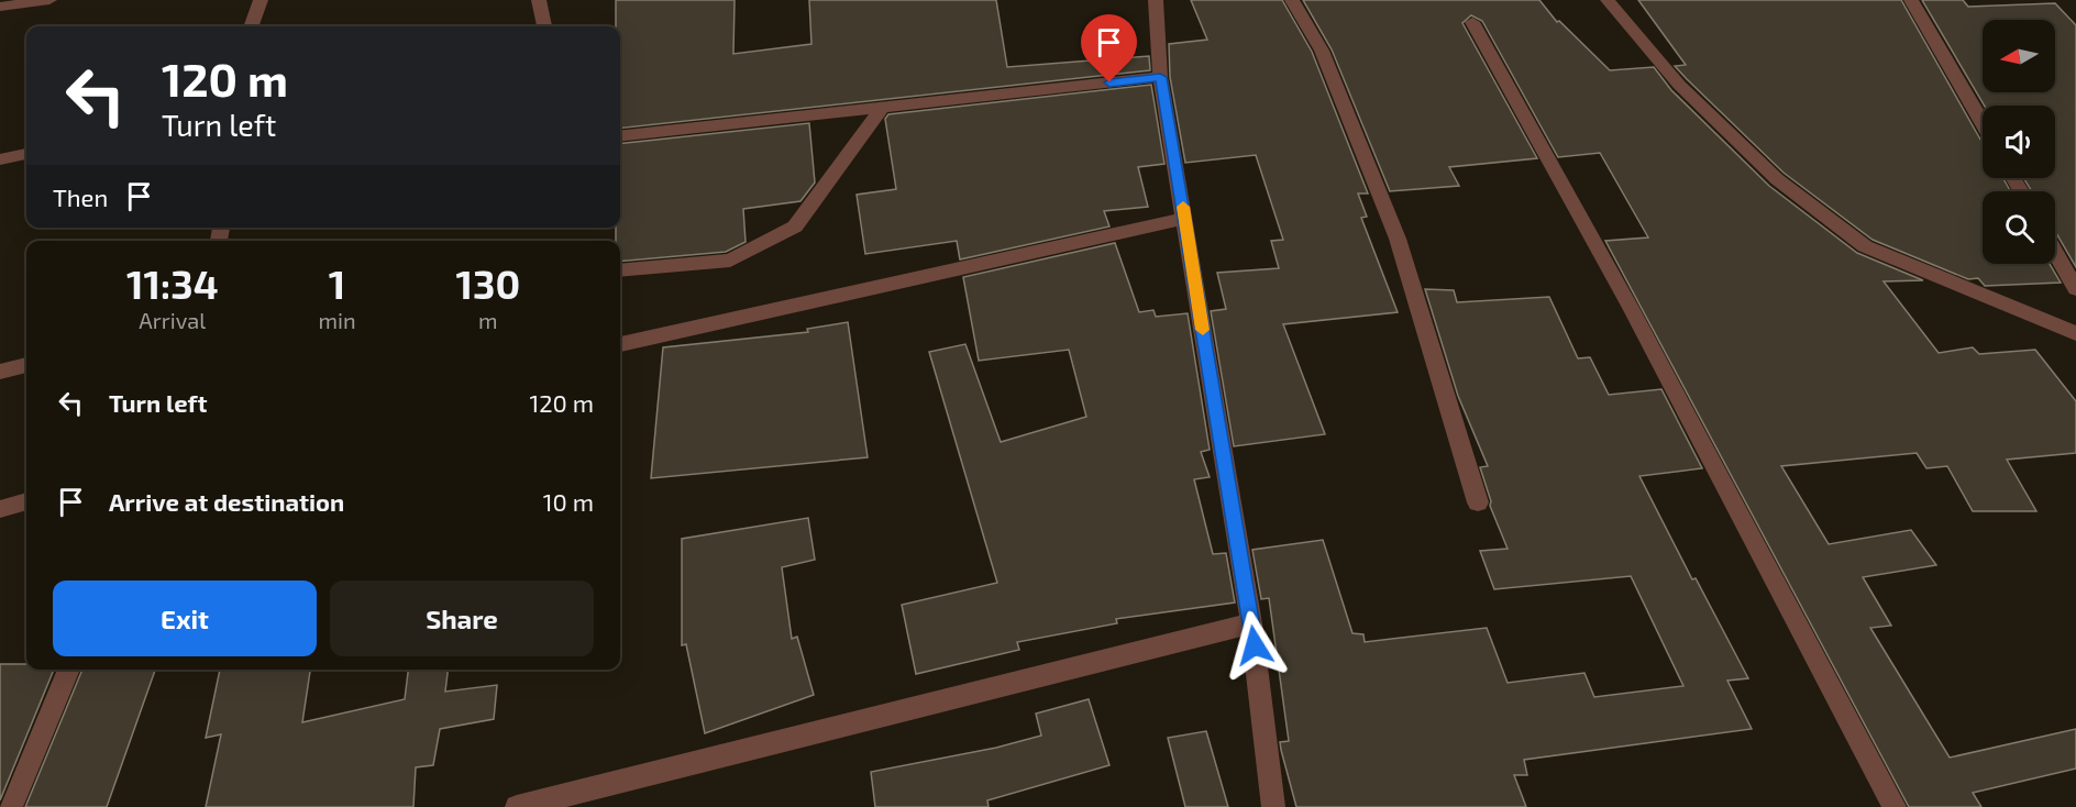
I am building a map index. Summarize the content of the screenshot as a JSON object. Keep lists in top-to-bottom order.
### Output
{
  "north": "left",
  "page": {
    "turn": ["120 m", "Turn left"],
    "then": "Then",
    "eta": [
      "11:34",
      "Arrival",
      "1",
      "min",
      "130",
      "m"
    ],
    "list": [
      {
        "name": "Turn left",
        "value": "120 m"
      },
      {
        "name": "Arrive at destination",
        "value": "10 m"
      }
    ],
    "buttons": ["Exit", "Share"]
  }
}
